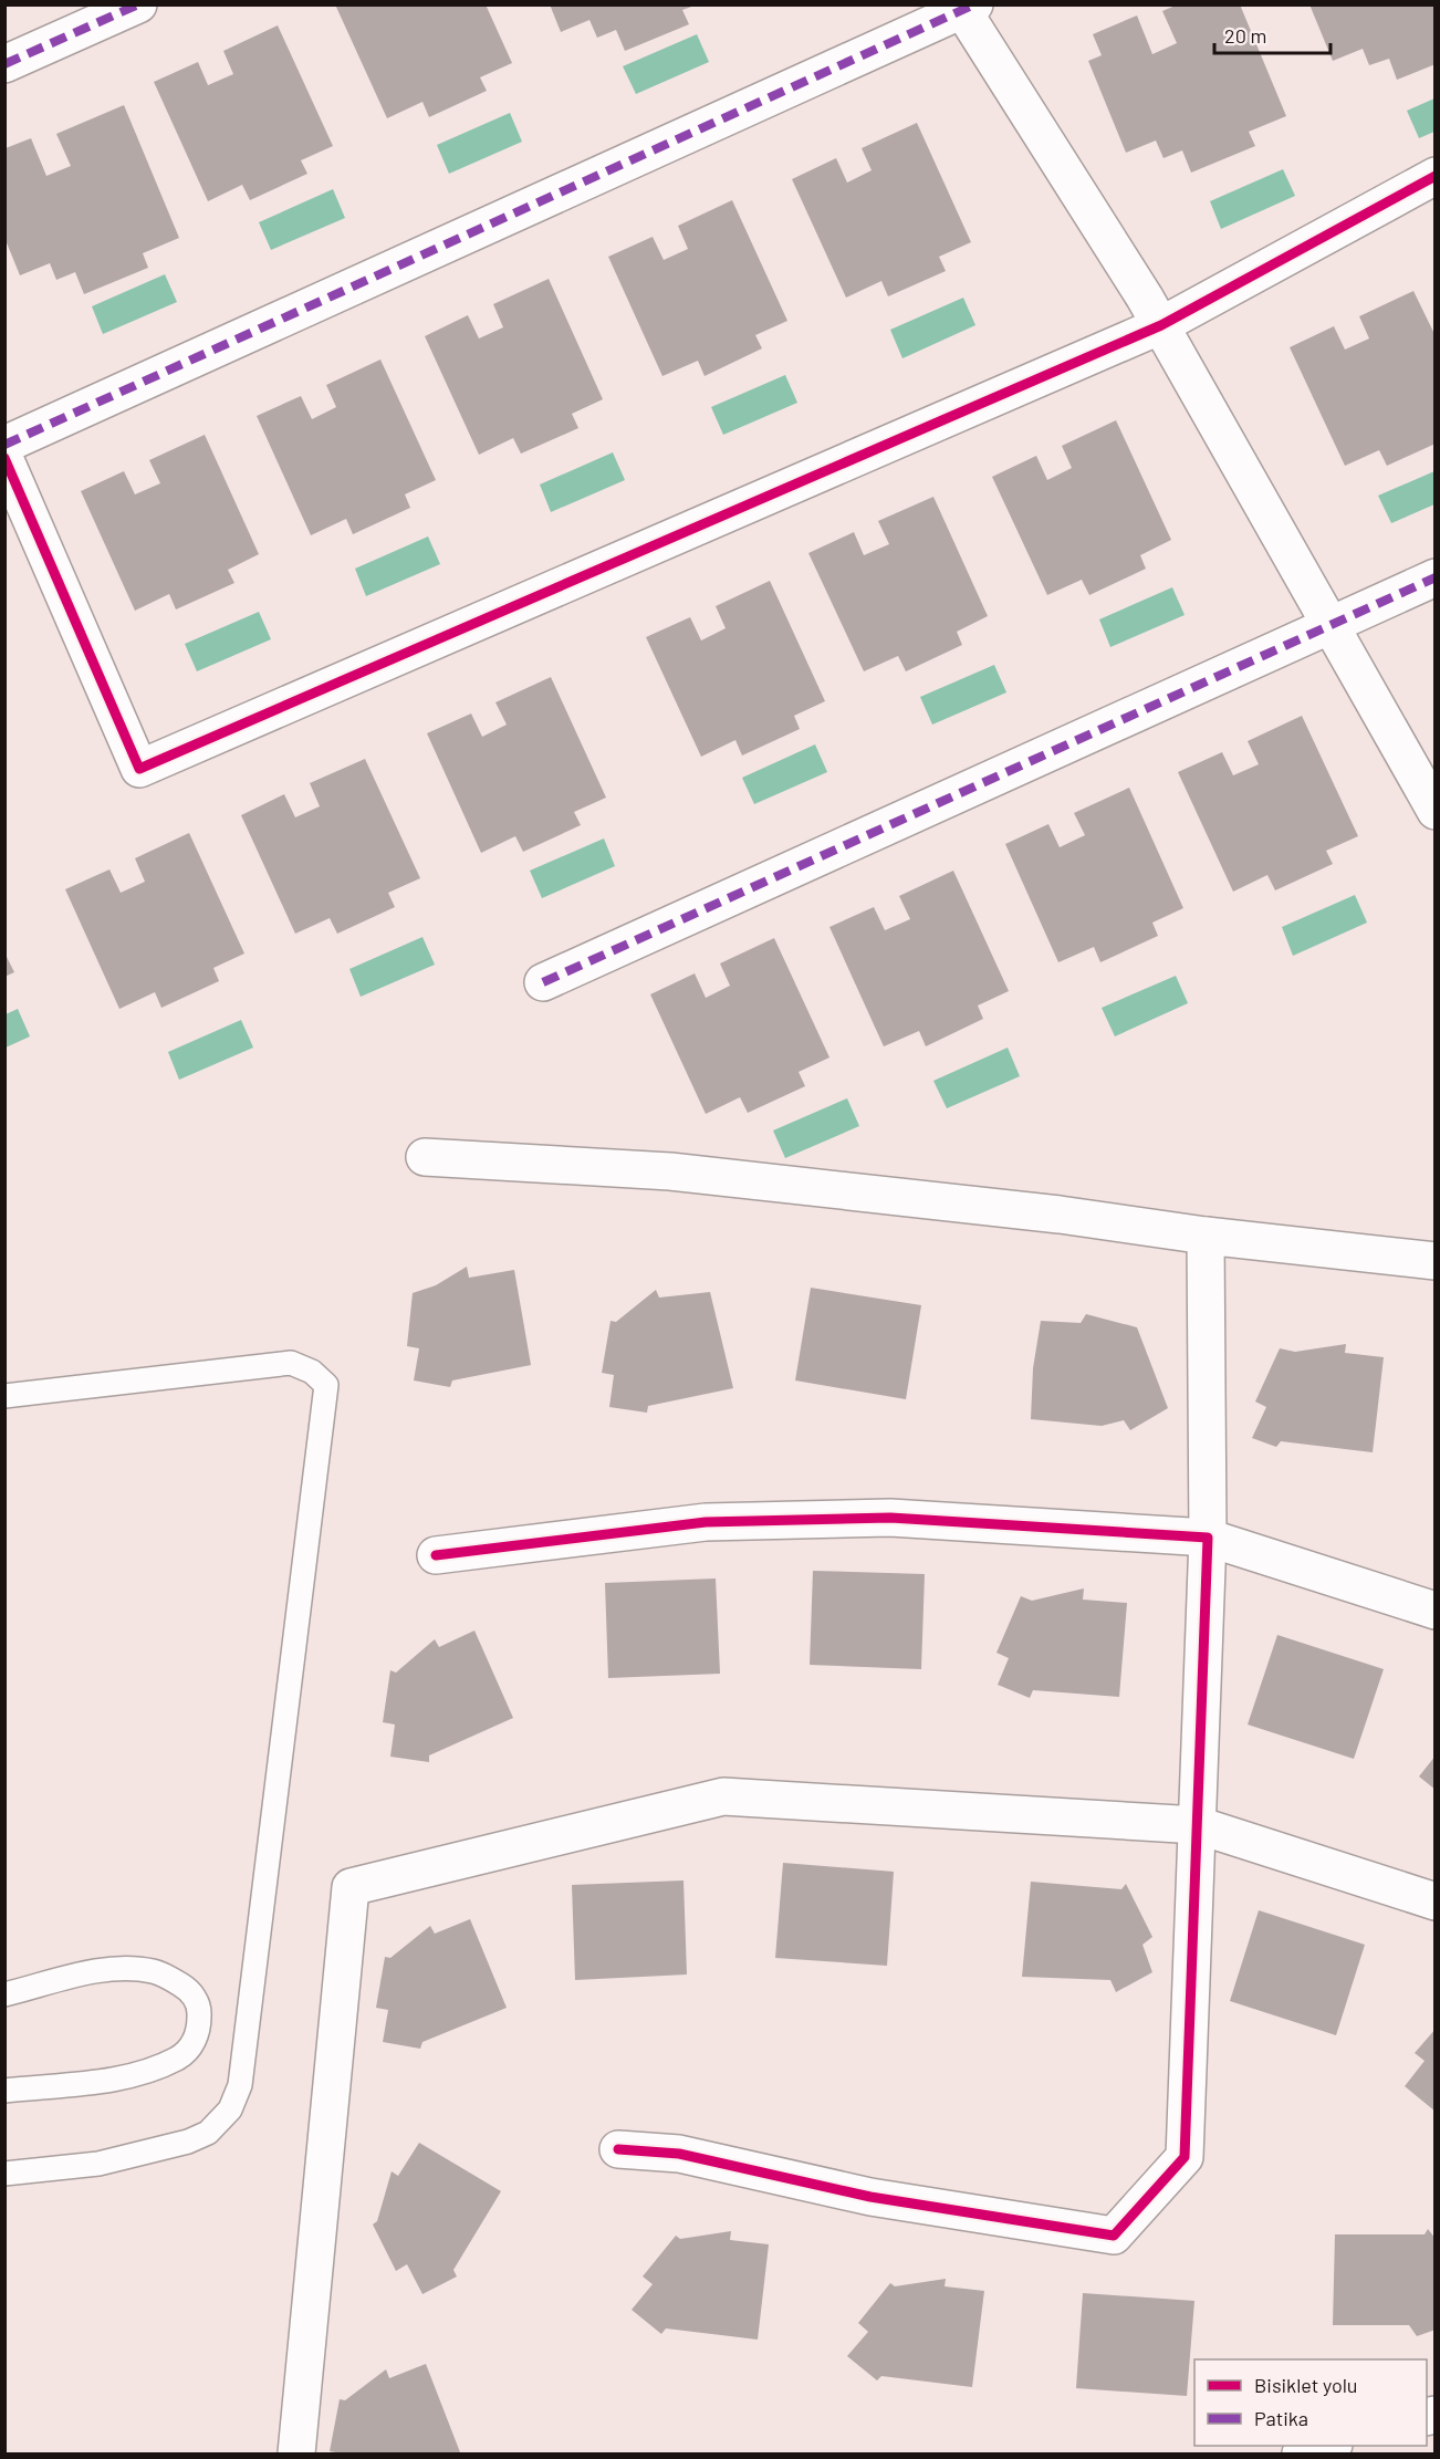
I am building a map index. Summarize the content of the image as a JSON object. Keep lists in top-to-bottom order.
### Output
{
  "legend": ["Bisiklet yolu", "Patika"],
  "scale_bar": "20 m"
}
